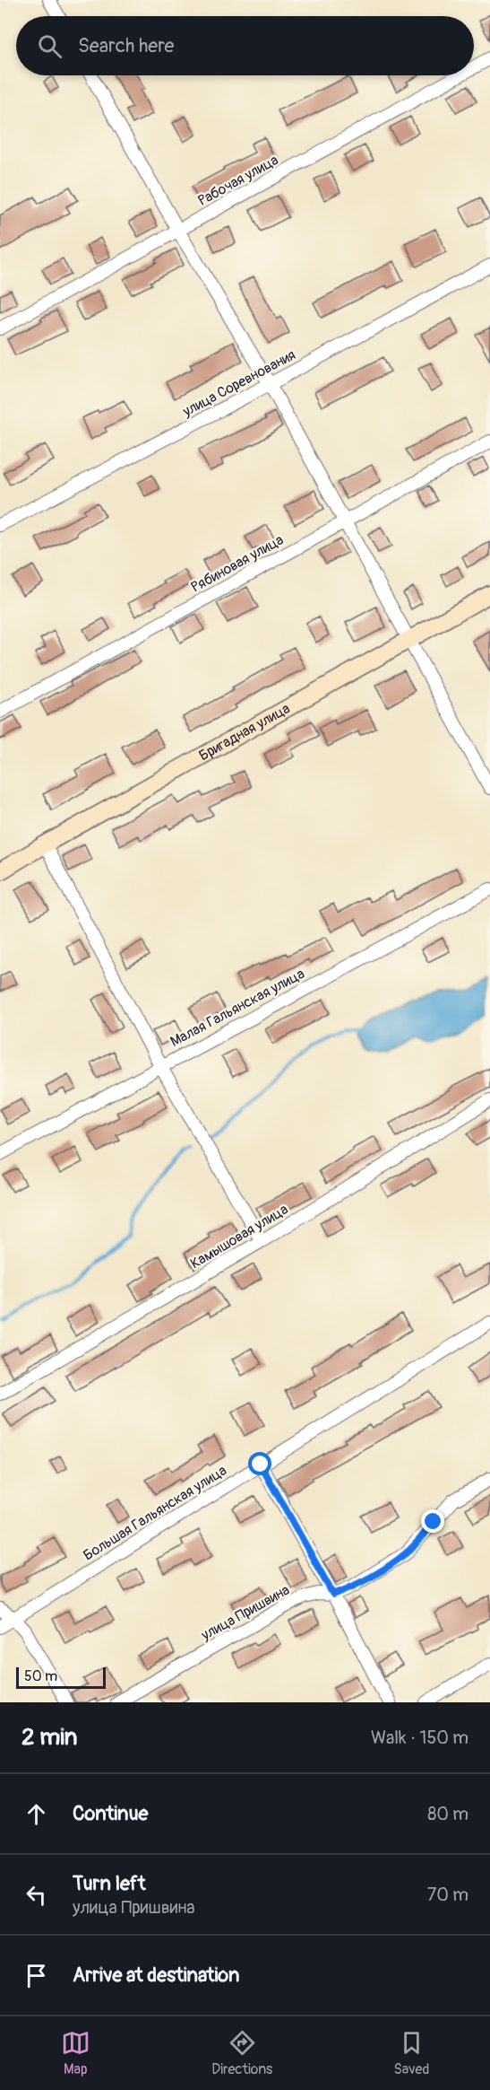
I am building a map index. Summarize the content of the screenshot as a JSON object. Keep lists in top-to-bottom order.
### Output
{
  "streets": {
    "street": [
      "Рабочая улица",
      "улица Соревнования",
      "Рябиновая улица",
      "Бригадная улица",
      "Малая Гальянская улица",
      "Камышовая улица",
      "Большая Гальянская улица",
      "улица Пришвина"
    ]
  },
  "scale_bar": "50 m",
  "page": {
    "search": "Search here",
    "scale": "50 m",
    "heading": ["2 min", "Walk · 150 m"],
    "list": [
      ["Continue", "80 m"],
      ["Turn left", "улица Пришвина", "70 m"],
      "Arrive at destination"
    ],
    "nav": ["Map", "Directions", "Saved"]
  }
}
